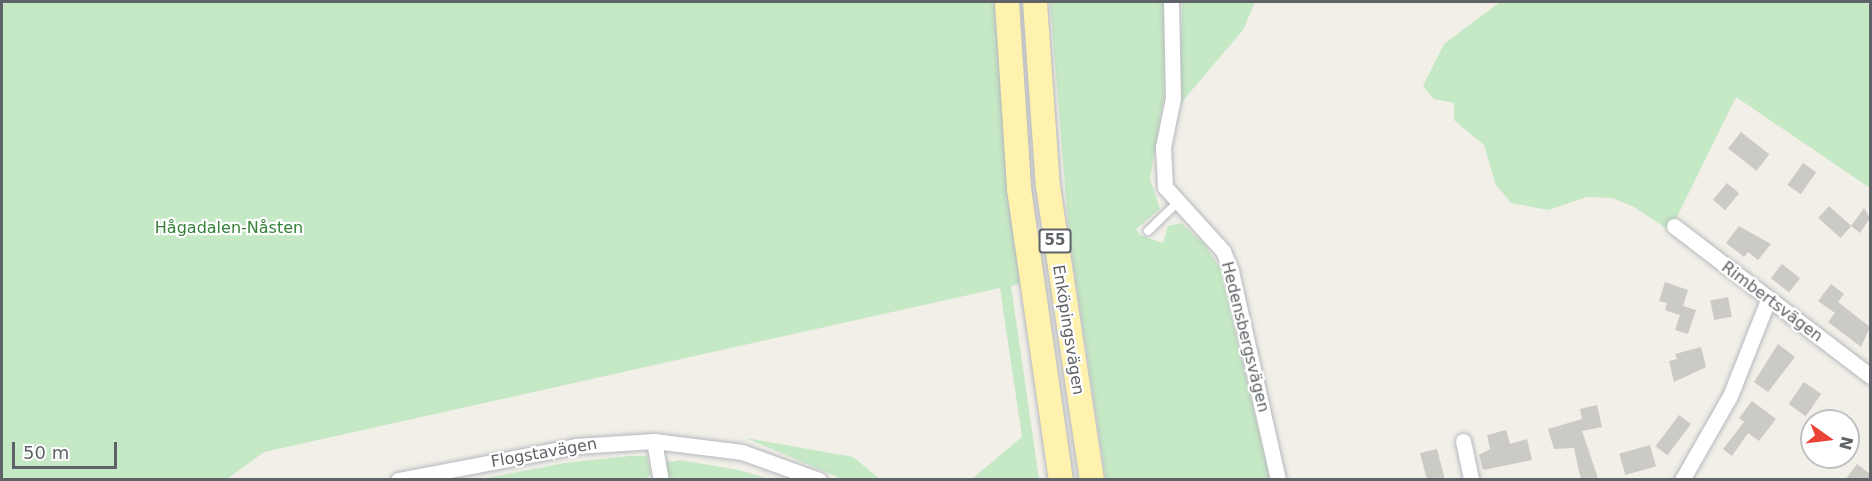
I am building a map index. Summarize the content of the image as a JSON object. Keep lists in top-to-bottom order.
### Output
{
  "streets": {
    "main road": ["55", "Enköpingsvägen"],
    "street": ["Rimbertsvägen", "Hedensbergsvägen", "Flogstavägen"]
  },
  "parks": ["Hågadalen-Nåsten"],
  "scale_bar": "50 m",
  "north": "right"
}
